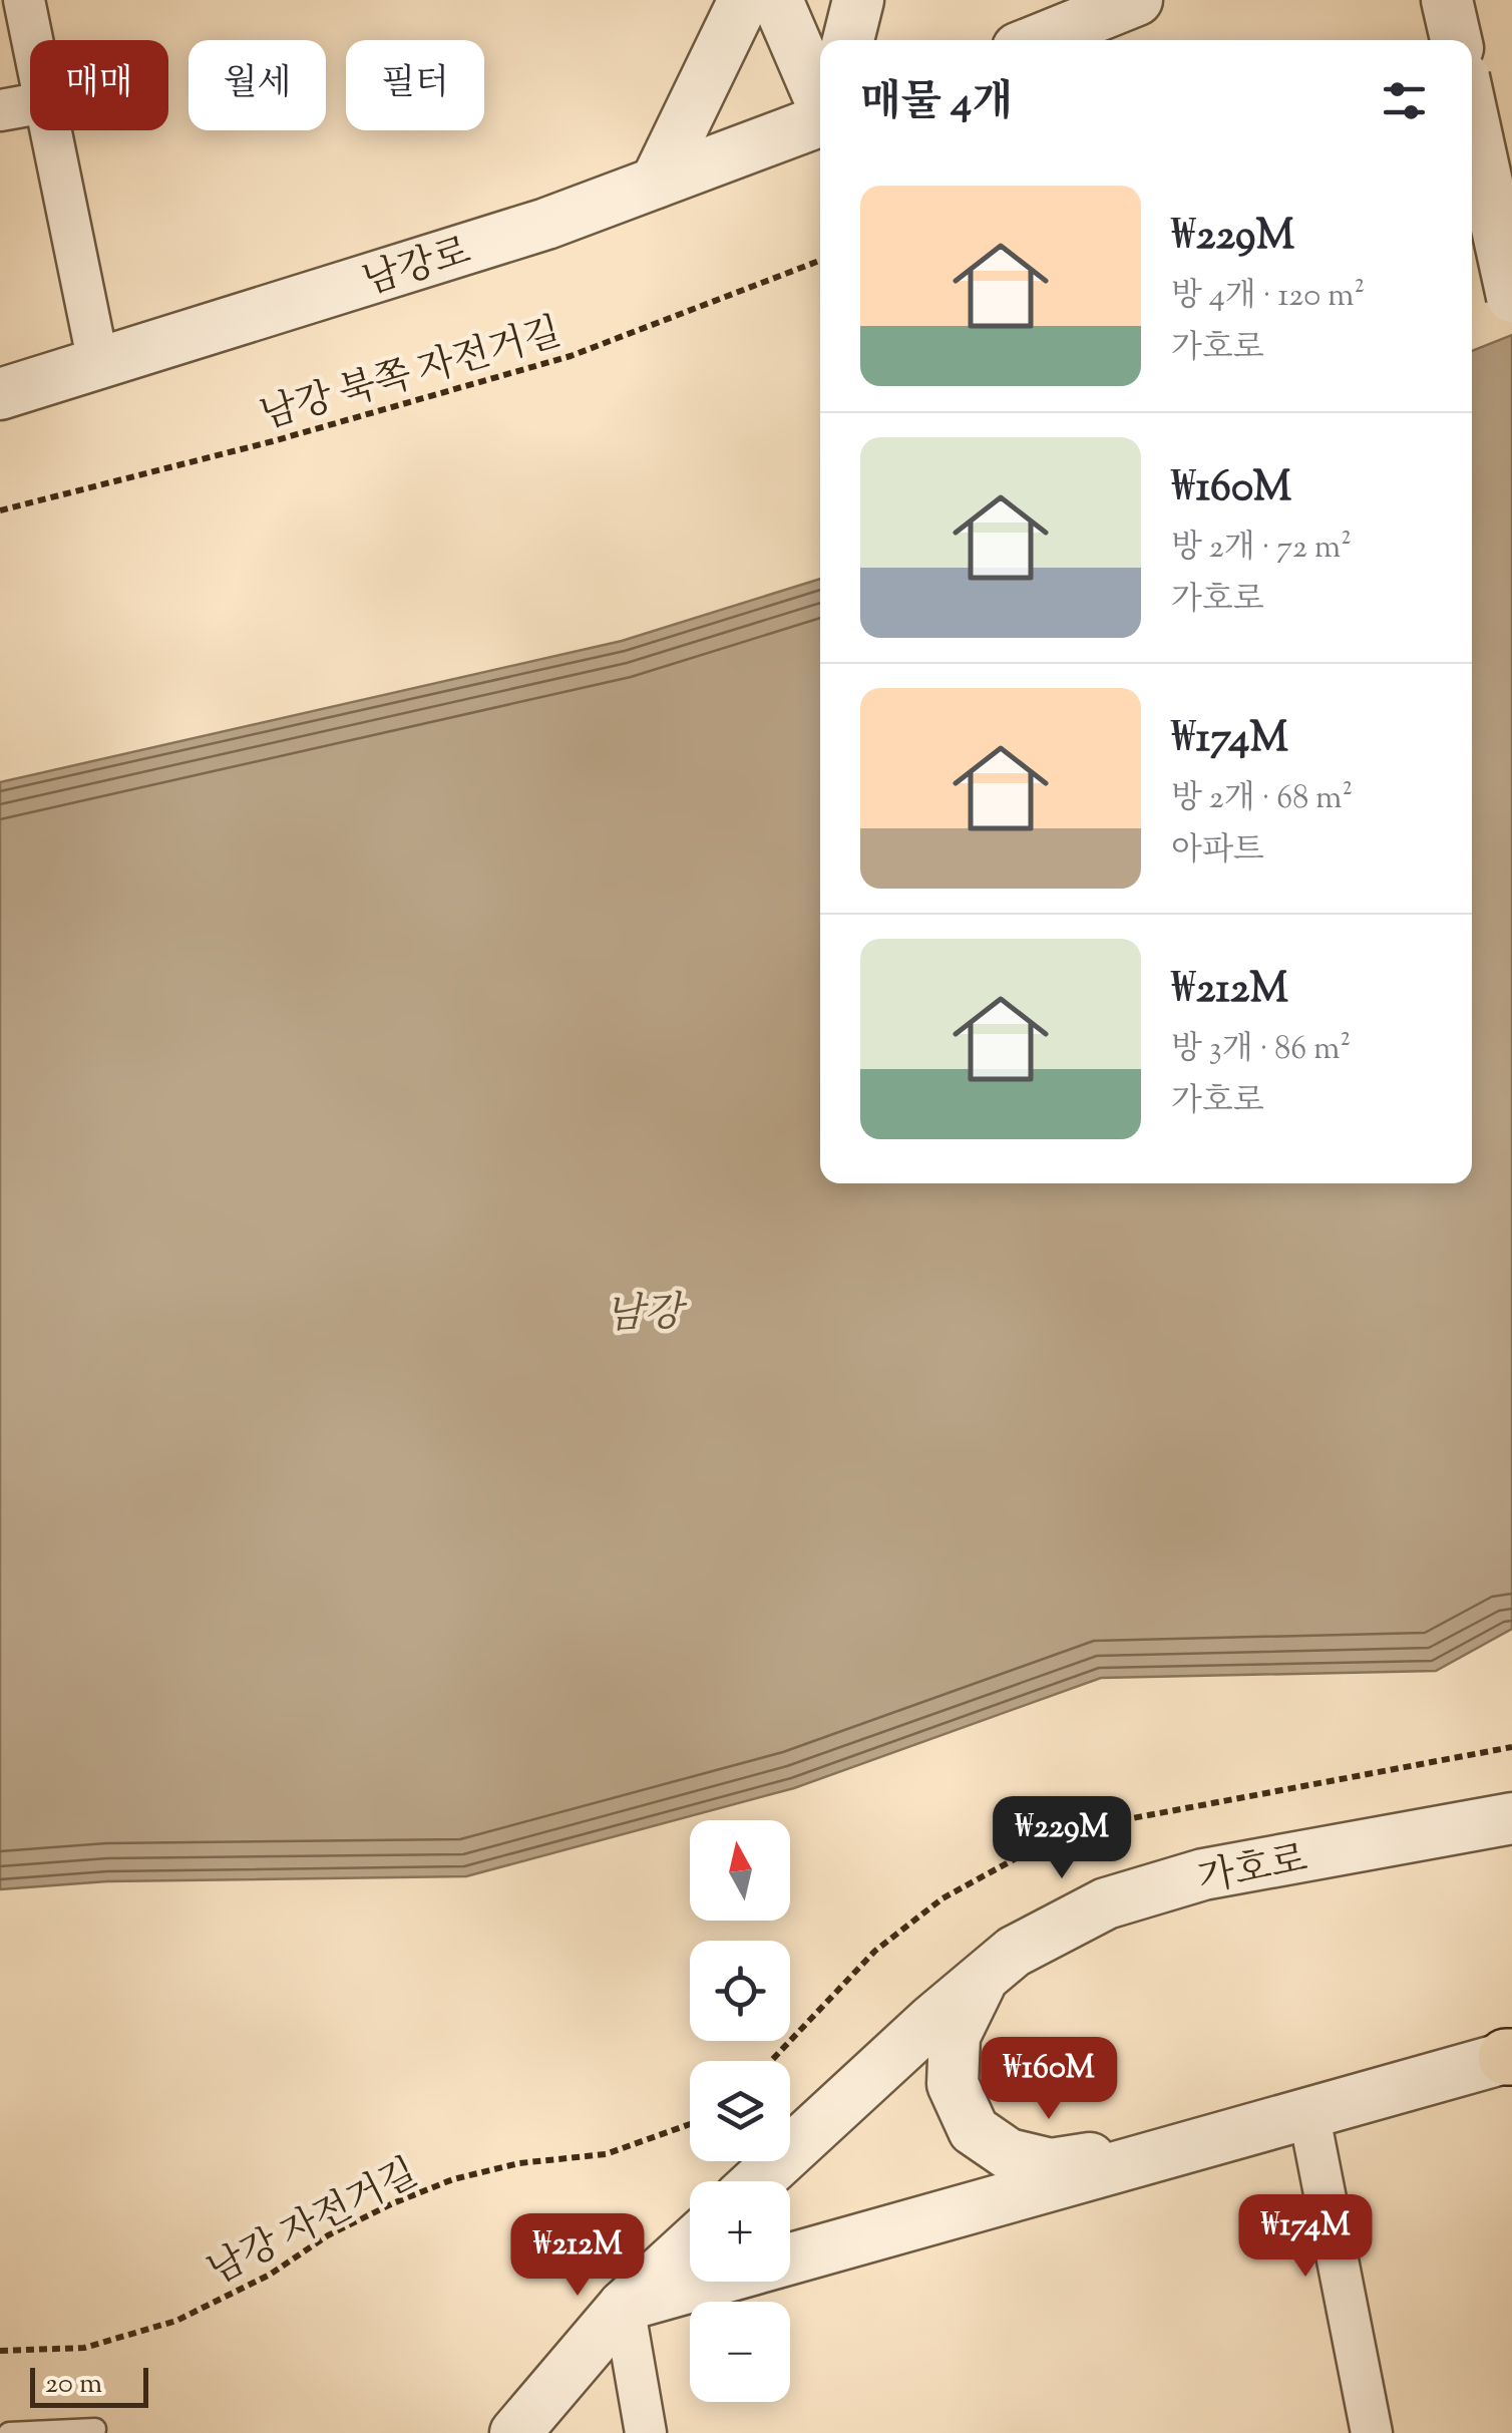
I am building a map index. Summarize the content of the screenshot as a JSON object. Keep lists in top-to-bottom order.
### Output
{
  "streets": {
    "street": ["남강로", "가호로"],
    "path": ["남강 북쪽 자전거길", "남강 자전거길"]
  },
  "water": ["남강"],
  "scale_bar": "20 m",
  "north": "top",
  "page": {
    "chip": ["매매", "월세", "필터"],
    "heading": "매물 4개",
    "list": [
      {
        "name": "₩229M",
        "note": "방 4개 · 120 m² · 가호로"
      },
      {
        "name": "₩160M",
        "note": "방 2개 · 72 m² · 가호로"
      },
      {
        "name": "₩174M",
        "note": "방 2개 · 68 m² · 아파트"
      },
      {
        "name": "₩212M",
        "note": "방 3개 · 86 m² · 가호로"
      }
    ],
    "price": [
      "₩229M",
      "₩160M",
      "₩174M",
      "₩212M"
    ],
    "map_buttons": ["+", "−"],
    "scale": "20 m"
  }
}
